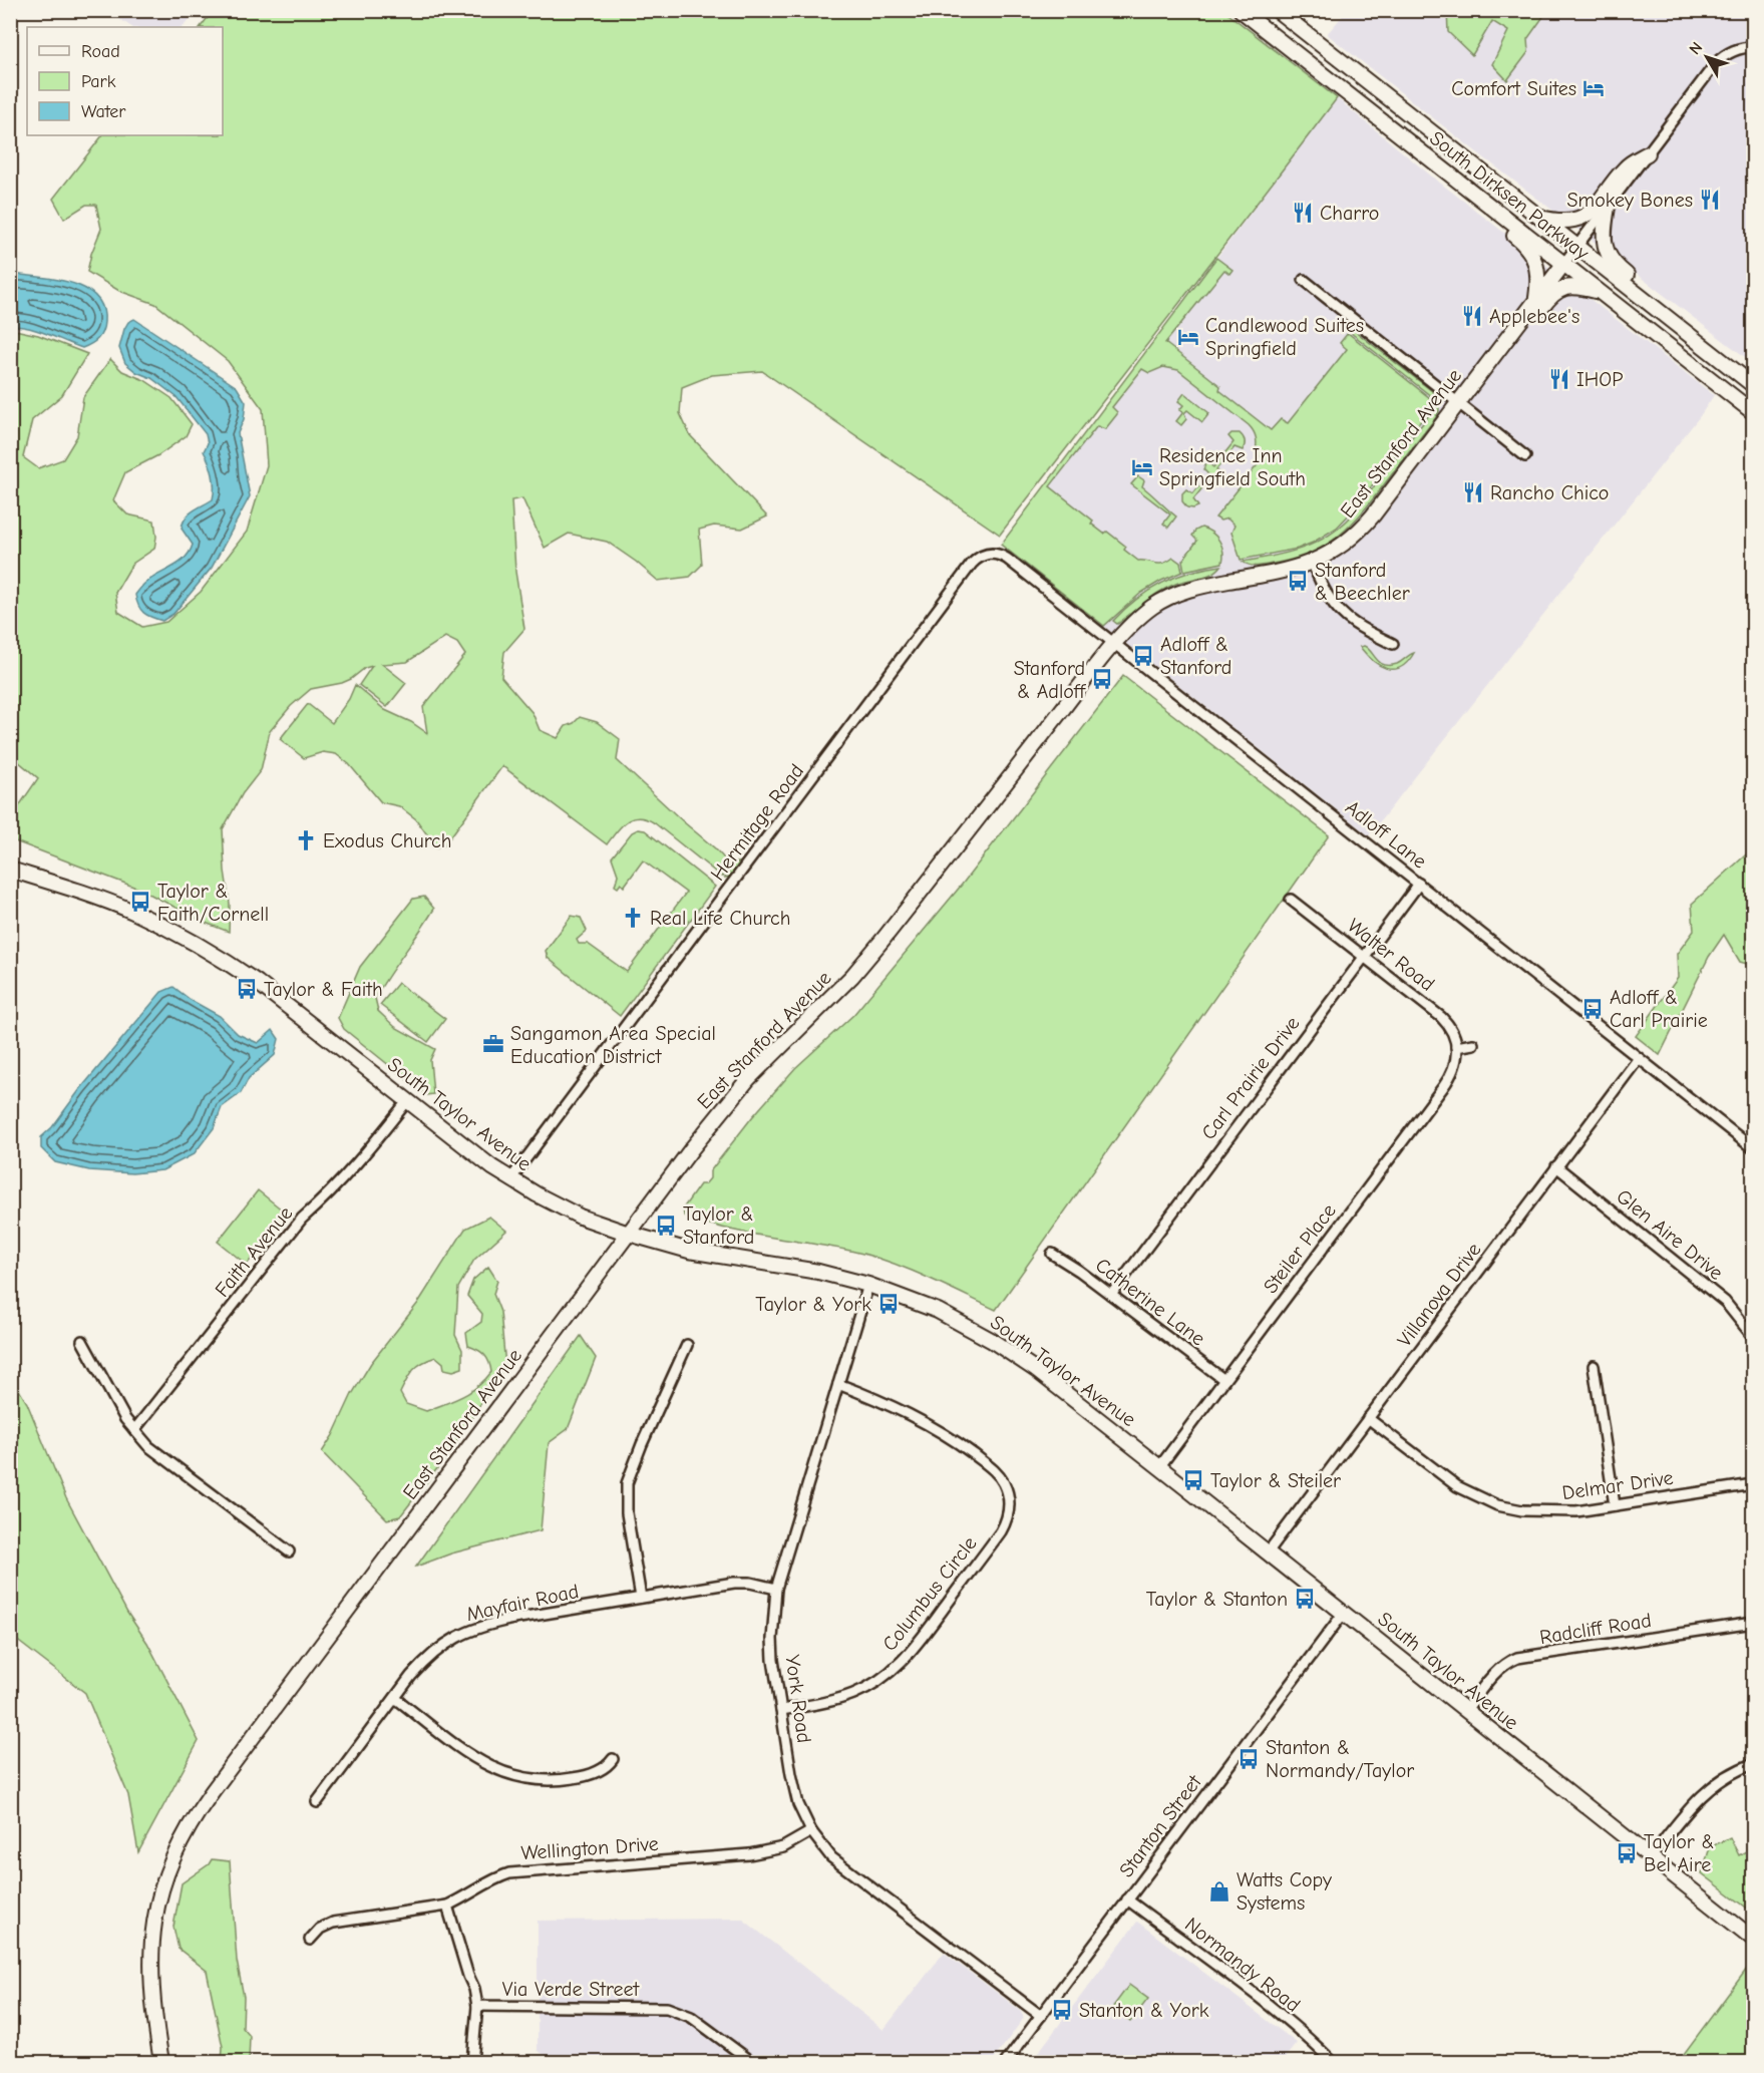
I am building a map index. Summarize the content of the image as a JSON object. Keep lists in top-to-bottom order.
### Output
{
  "streets": {
    "main road": ["South Dirksen Parkway", "East Stanford Avenue", "South Taylor Avenue"],
    "street": [
      "Hermitage Road",
      "Adloff Lane",
      "Walter Road",
      "Carl Prairie Drive",
      "Glen Aire Drive",
      "Steiler Place",
      "Faith Avenue",
      "Villanova Drive",
      "Catherine Lane",
      "Delmar Drive",
      "Columbus Circle",
      "Mayfair Road",
      "Radcliff Road",
      "York Road",
      "Stanton Street",
      "Wellington Drive",
      "Normandy Road",
      "Via Verde Street"
    ]
  },
  "crossings": [
    ["South Dirksen Parkway", "East Stanford Avenue"],
    ["East Stanford Avenue", "Adloff Lane"],
    ["East Stanford Avenue", "South Taylor Avenue"],
    ["Hermitage Road", "Adloff Lane"],
    ["Hermitage Road", "South Taylor Avenue"],
    ["Adloff Lane", "Carl Prairie Drive"],
    ["Adloff Lane", "Villanova Drive"],
    ["Walter Road", "Carl Prairie Drive"],
    ["Walter Road", "Steiler Place"],
    ["Carl Prairie Drive", "Catherine Lane"],
    ["South Taylor Avenue", "Steiler Place"],
    ["South Taylor Avenue", "Faith Avenue"],
    ["South Taylor Avenue", "Villanova Drive"],
    ["South Taylor Avenue", "Radcliff Road"],
    ["South Taylor Avenue", "York Road"],
    ["South Taylor Avenue", "Stanton Street"],
    ["Glen Aire Drive", "Villanova Drive"],
    ["Steiler Place", "Catherine Lane"],
    ["Villanova Drive", "Delmar Drive"],
    ["Columbus Circle", "York Road"],
    ["Mayfair Road", "York Road"],
    ["York Road", "Stanton Street"],
    ["York Road", "Wellington Drive"],
    ["Stanton Street", "Normandy Road"],
    ["Wellington Drive", "Via Verde Street"]
  ],
  "places": {
    "hotel": ["Comfort Suites", "Candlewood Suites Springfield", "Residence Inn Springfield South"],
    "restaurant": [
      "Smokey Bones",
      "Charro",
      "Applebee's",
      "IHOP",
      "Rancho Chico"
    ],
    "bus stop": [
      "Stanford & Beechler",
      "Adloff & Stanford",
      "Stanford & Adloff",
      "Taylor & Faith/Cornell",
      "Taylor & Faith",
      "Adloff & Carl Prairie",
      "Taylor & Stanford",
      "Taylor & York",
      "Taylor & Steiler",
      "Taylor & Stanton",
      "Stanton & Normandy/Taylor",
      "Taylor & Bel Aire",
      "Stanton & York"
    ],
    "church": ["Exodus Church", "Real Life Church"],
    "office": ["Sangamon Area Special Education District"],
    "shop": ["Watts Copy Systems"]
  },
  "legend": ["Road", "Park", "Water"],
  "north": "top left"
}
